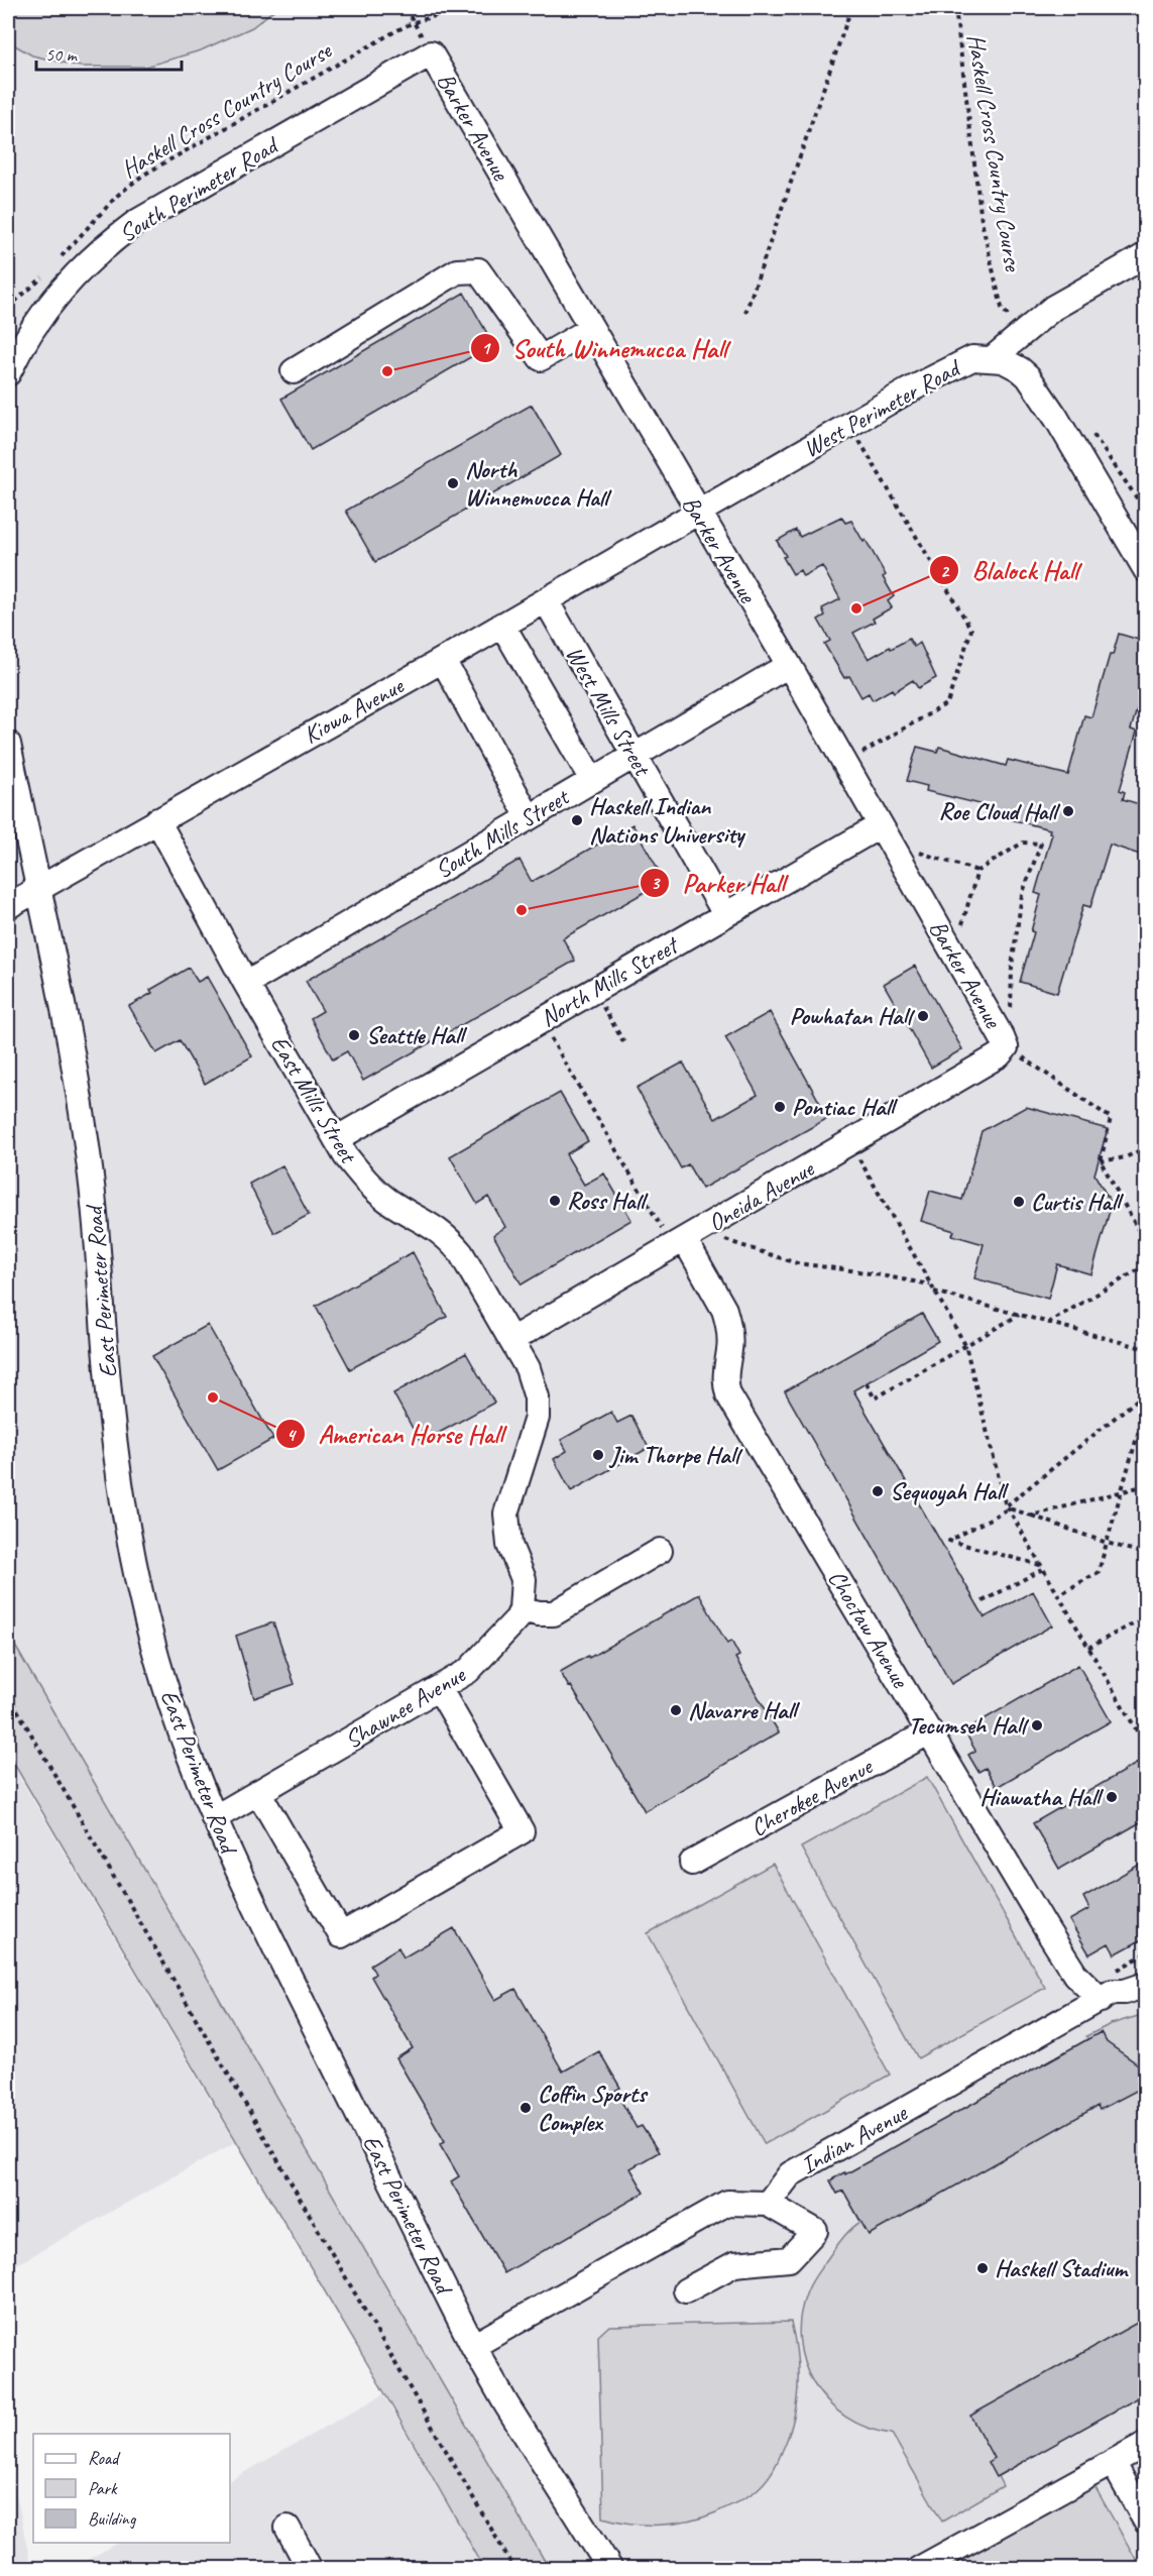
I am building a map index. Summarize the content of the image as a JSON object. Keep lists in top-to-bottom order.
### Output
{
  "streets": {
    "street": [
      "Barker Avenue",
      "South Perimeter Road",
      "West Perimeter Road",
      "Kiowa Avenue",
      "West Mills Street",
      "South Mills Street",
      "North Mills Street",
      "East Mills Street",
      "Oneida Avenue",
      "East Perimeter Road",
      "Choctaw Avenue",
      "Shawnee Avenue",
      "Cherokee Avenue",
      "Indian Avenue"
    ],
    "path": ["Haskell Cross Country Course"]
  },
  "crossings": [
    ["Barker Avenue", "South Perimeter Road"],
    ["Barker Avenue", "West Perimeter Road"],
    ["Barker Avenue", "Kiowa Avenue"],
    ["Barker Avenue", "South Mills Street"],
    ["Barker Avenue", "North Mills Street"],
    ["Barker Avenue", "Oneida Avenue"],
    ["West Perimeter Road", "Kiowa Avenue"],
    ["Kiowa Avenue", "West Mills Street"],
    ["Kiowa Avenue", "East Mills Street"],
    ["Kiowa Avenue", "East Perimeter Road"],
    ["West Mills Street", "South Mills Street"],
    ["West Mills Street", "North Mills Street"],
    ["South Mills Street", "East Mills Street"],
    ["North Mills Street", "East Mills Street"],
    ["East Mills Street", "Oneida Avenue"],
    ["Oneida Avenue", "Choctaw Avenue"],
    ["East Perimeter Road", "Shawnee Avenue"],
    ["Choctaw Avenue", "Cherokee Avenue"],
    ["Choctaw Avenue", "Indian Avenue"]
  ],
  "places": [
    "South Winnemucca Hall",
    "North Winnemucca Hall",
    "Blalock Hall",
    "Roe Cloud Hall",
    "Haskell Indian Nations University",
    "Parker Hall",
    "Powhatan Hall",
    "Seattle Hall",
    "Pontiac Hall",
    "Ross Hall",
    "Curtis Hall",
    "American Horse Hall",
    "Jim Thorpe Hall",
    "Sequoyah Hall",
    "Navarre Hall",
    "Tecumseh Hall",
    "Hiawatha Hall",
    "Coffin Sports Complex",
    "Haskell Stadium"
  ],
  "legend": ["Road", "Park", "Building"],
  "scale_bar": "50 m"
}
